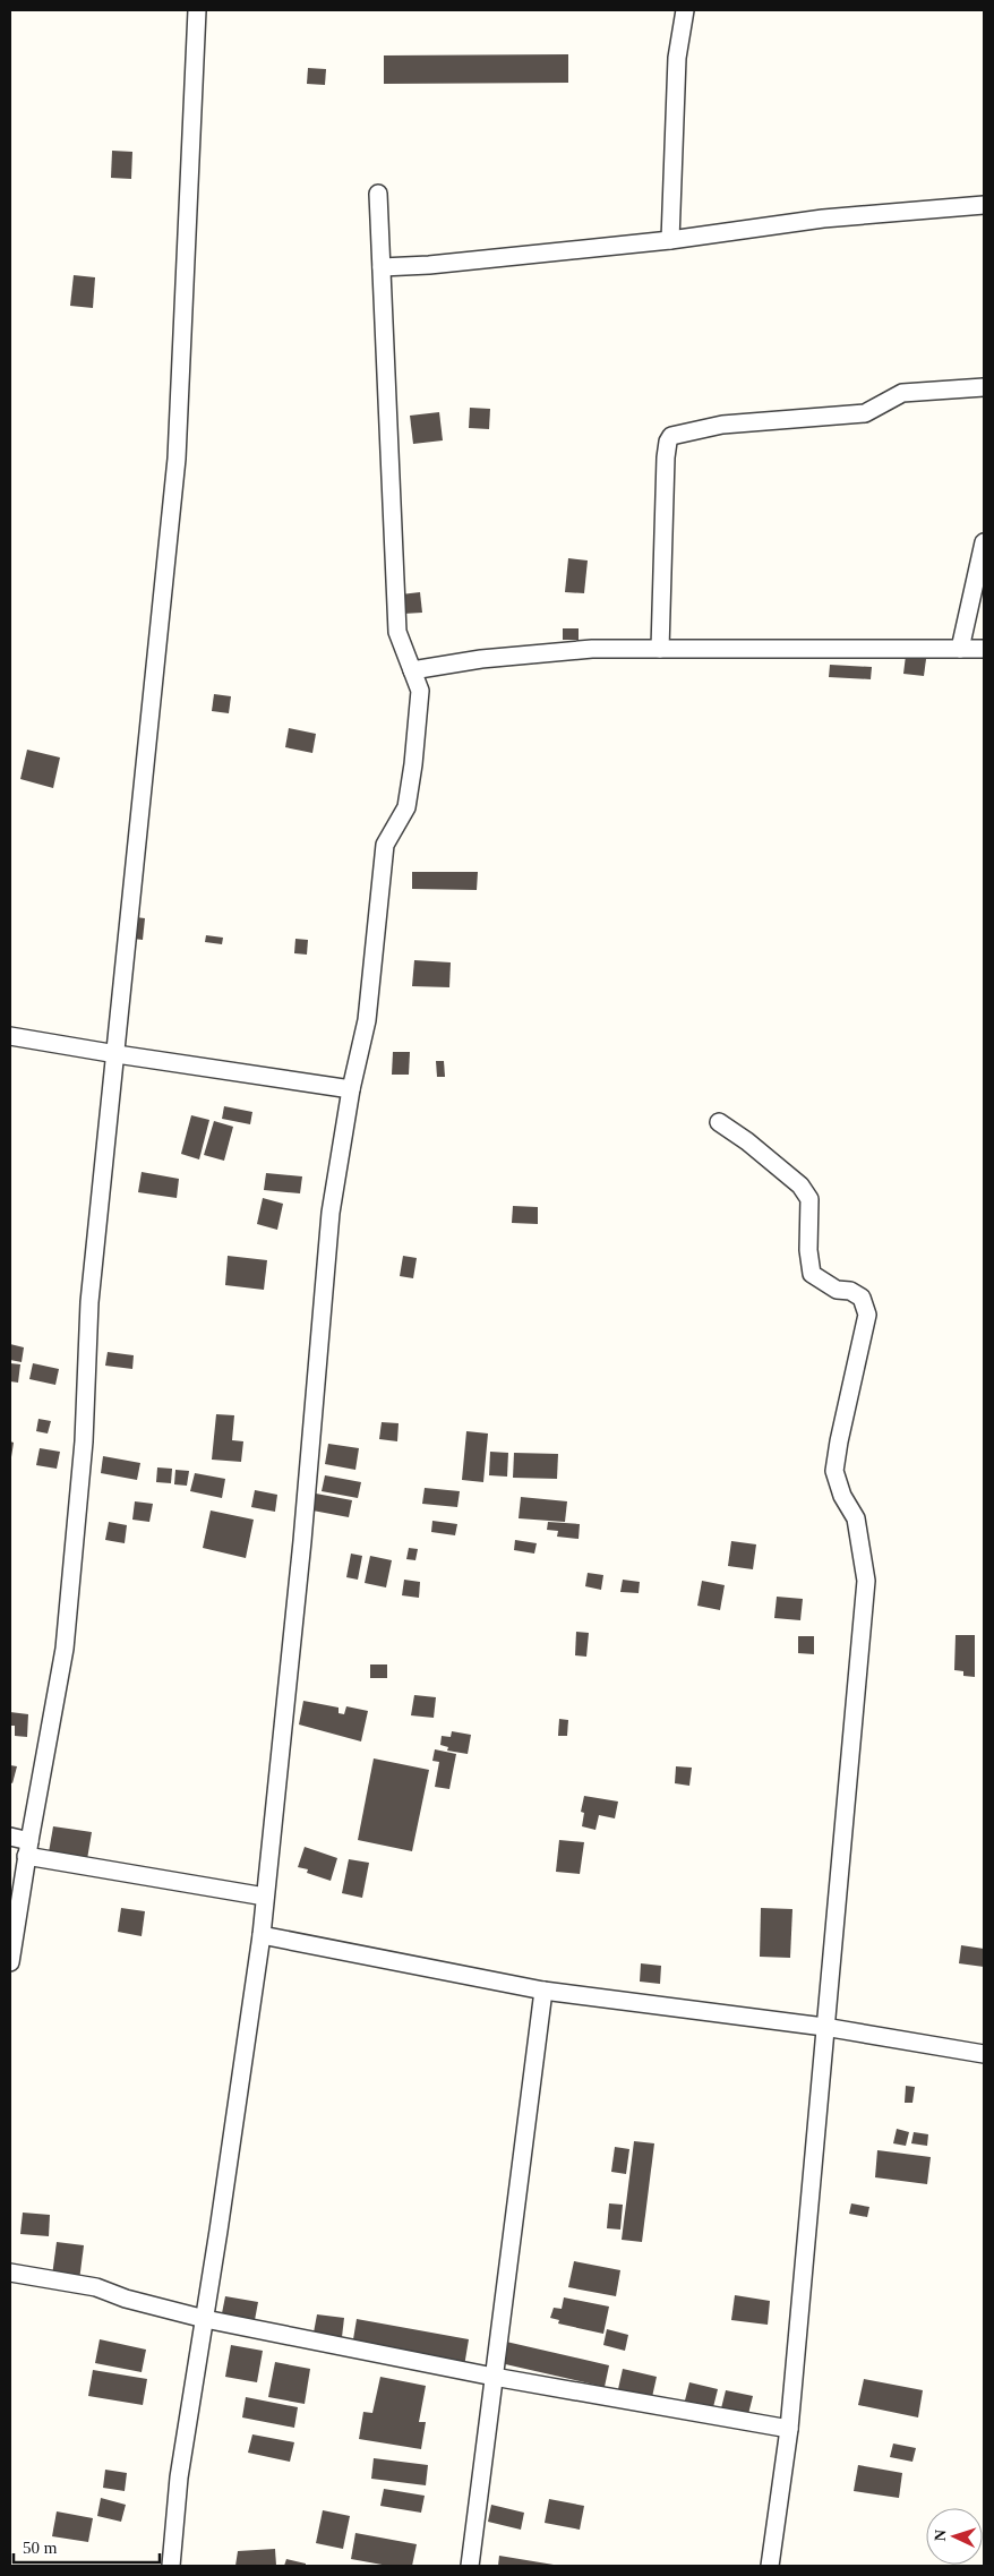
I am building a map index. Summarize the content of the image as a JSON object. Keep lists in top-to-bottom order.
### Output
{
  "scale_bar": "50 m",
  "north": "left"
}
